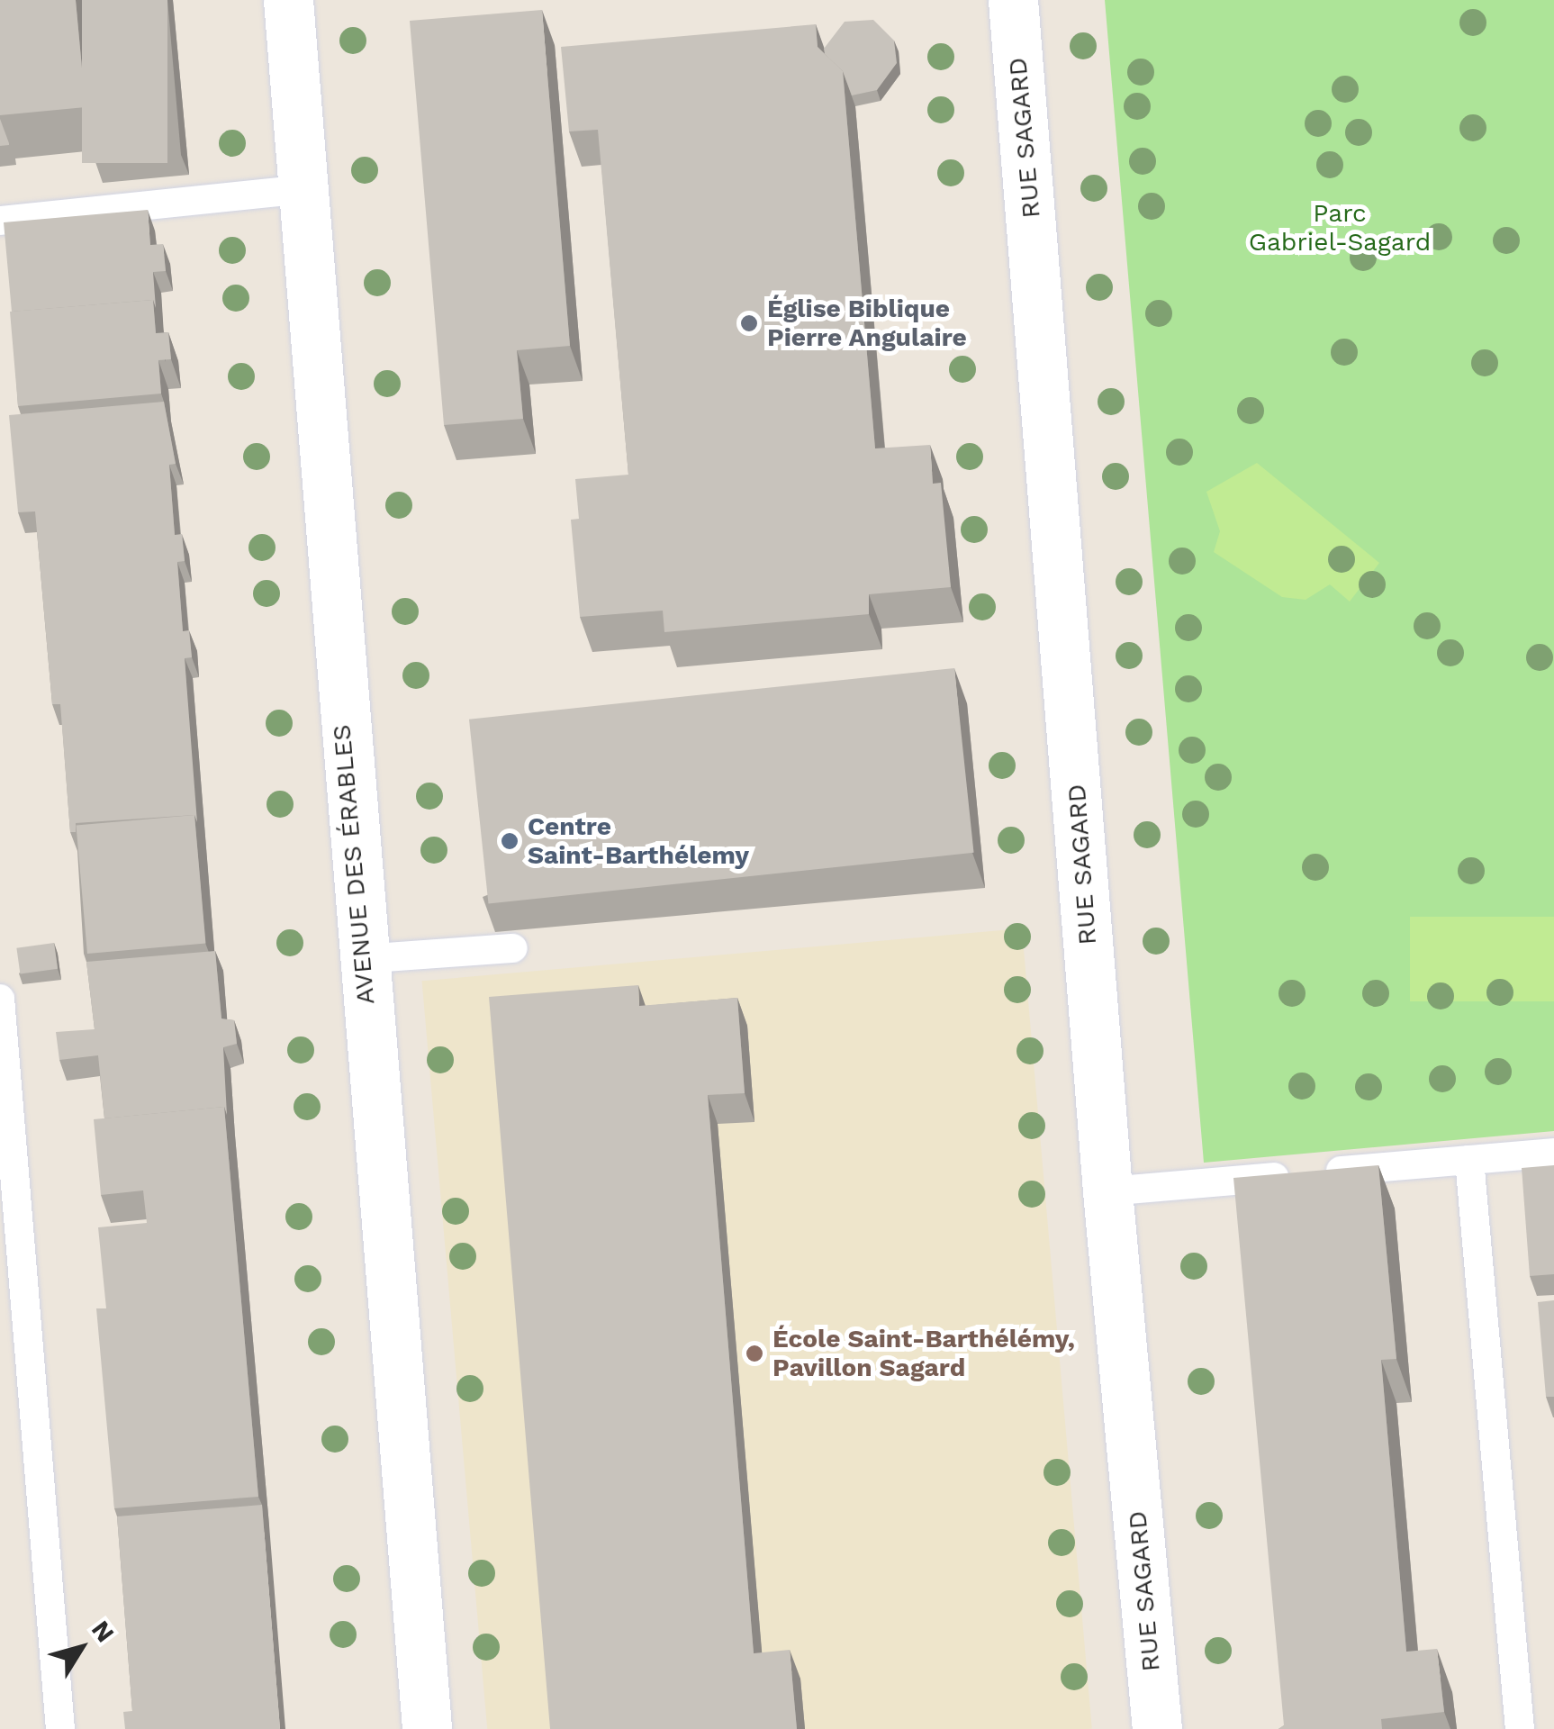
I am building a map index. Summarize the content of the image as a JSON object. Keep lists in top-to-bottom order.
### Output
{
  "streets": {
    "street": ["RUE SAGARD", "AVENUE DES ÉRABLES"]
  },
  "parks": ["Parc Gabriel-Sagard"],
  "places": ["Église Biblique Pierre Angulaire", "Centre Saint-Barthélemy", "École Saint-Barthélémy, Pavillon Sagard"],
  "north": "top right"
}
